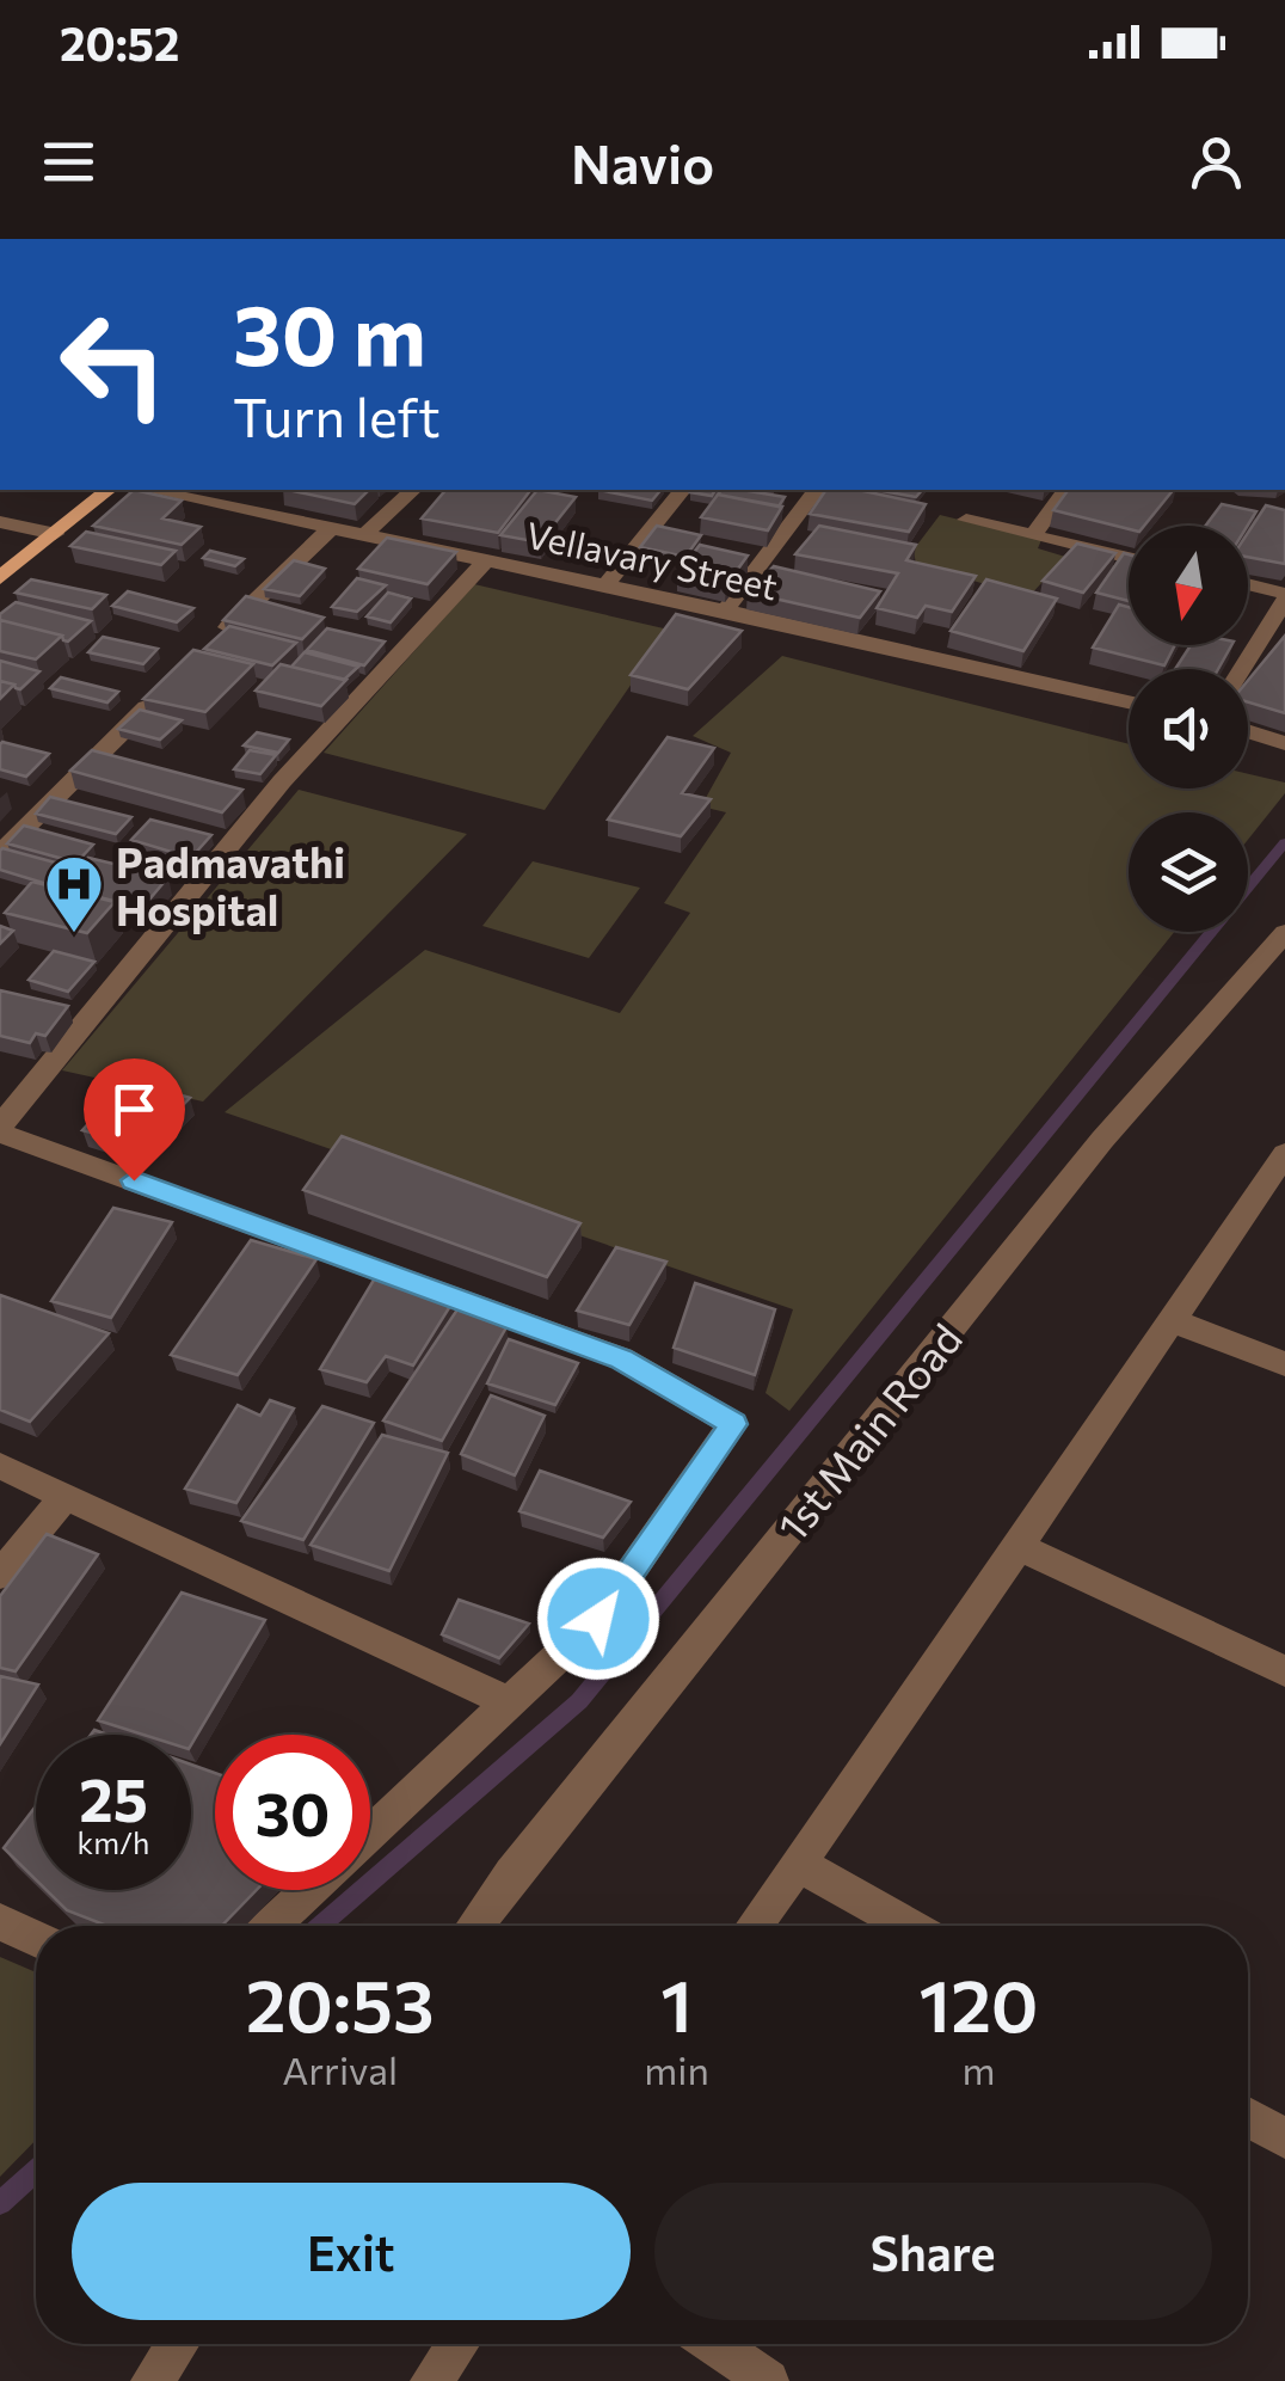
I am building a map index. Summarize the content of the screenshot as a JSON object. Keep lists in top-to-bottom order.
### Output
{
  "streets": {
    "street": ["Vellavary Street", "1st Main Road"]
  },
  "places": {
    "hospital": ["Padmavathi Hospital"]
  },
  "north": "bottom",
  "page": {
    "status": "20:52",
    "header": "Navio",
    "turn": ["30 m", "Turn left"],
    "speed": "25 km/h",
    "limit": "30",
    "eta": [
      "20:53",
      "Arrival",
      "1",
      "min",
      "120",
      "m"
    ],
    "buttons": ["Exit", "Share"]
  }
}
